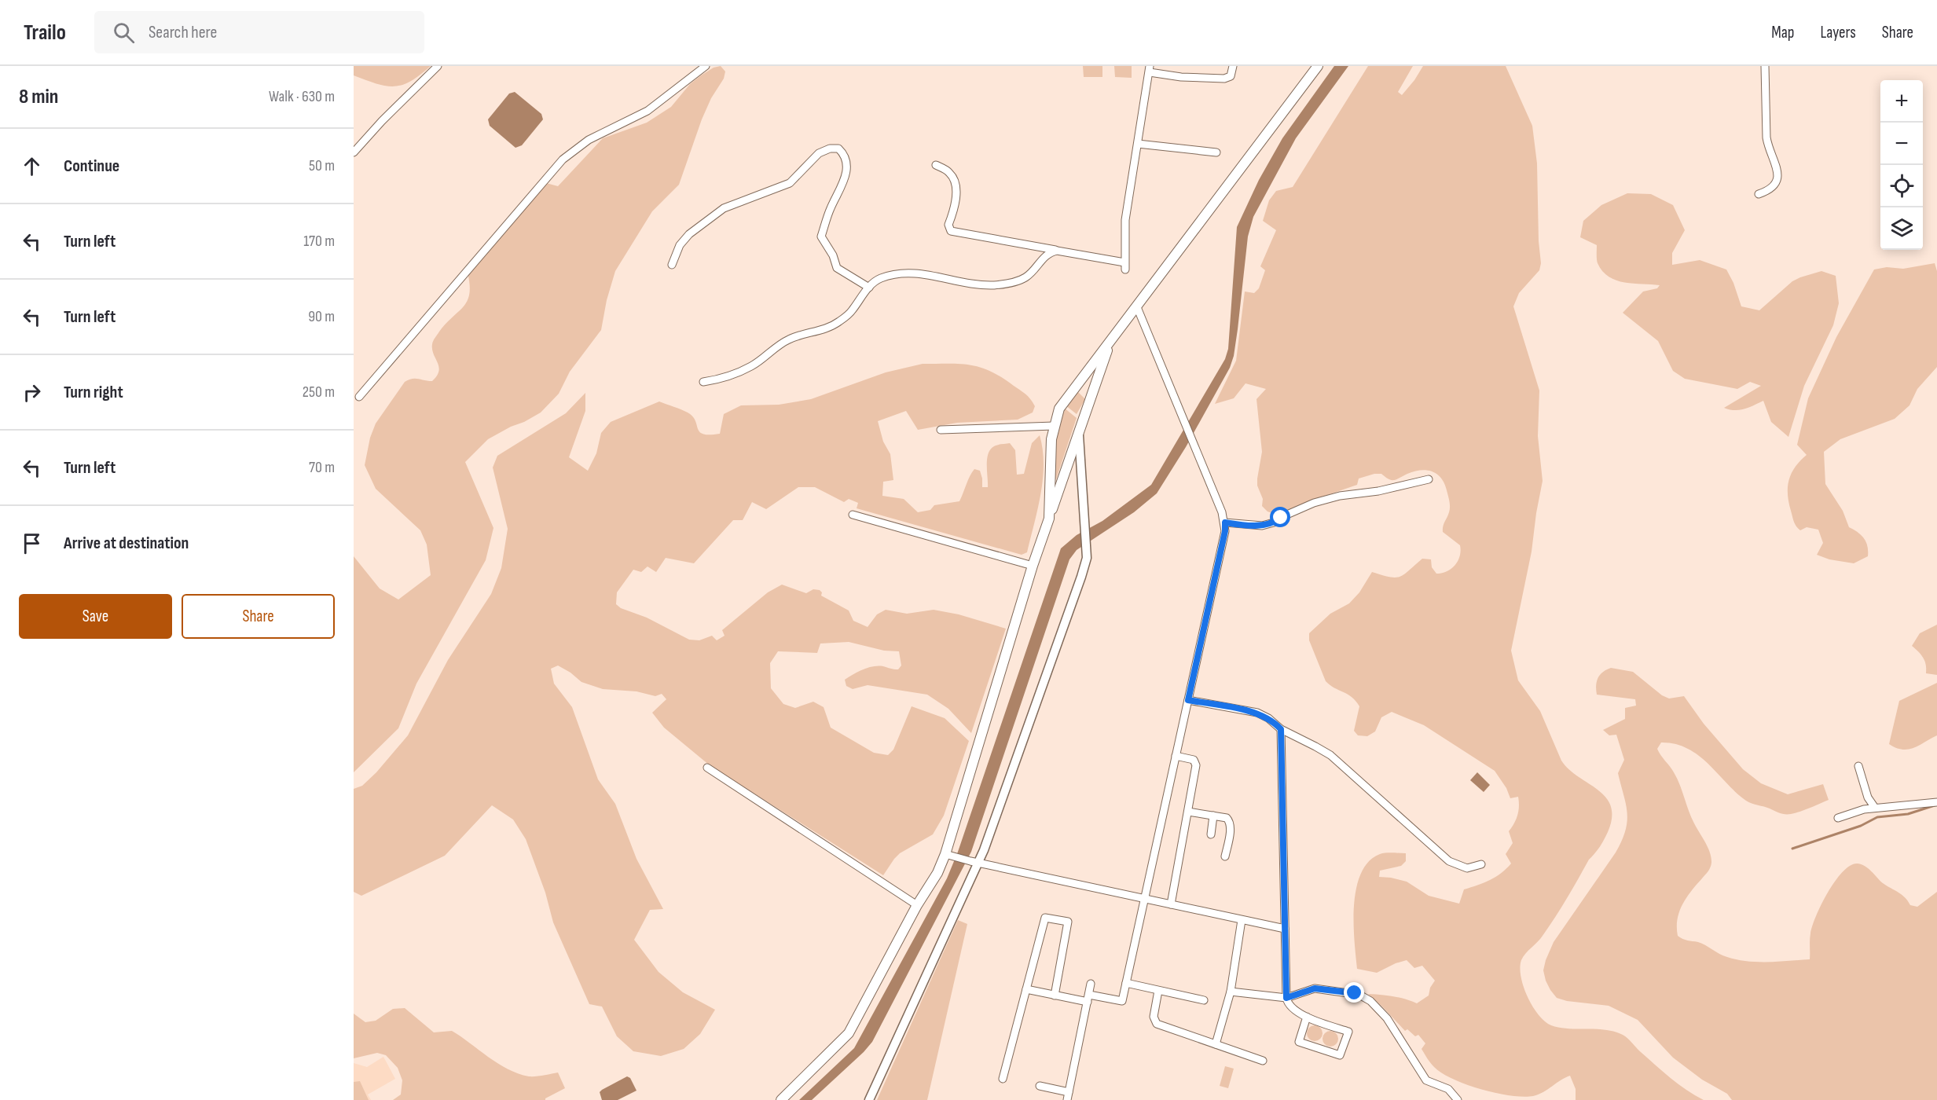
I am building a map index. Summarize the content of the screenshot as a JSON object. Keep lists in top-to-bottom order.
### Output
{
  "page": {
    "header": "Trailo",
    "search": "Search here",
    "nav": ["Map", "Layers", "Share"],
    "heading": ["8 min", "Walk · 630 m"],
    "map_buttons": ["+", "−"],
    "list": [
      ["Continue", "50 m"],
      ["Turn left", "170 m"],
      ["Turn left", "90 m"],
      ["Turn right", "250 m"],
      ["Turn left", "70 m"],
      "Arrive at destination"
    ],
    "buttons": ["Save", "Share"]
  }
}
